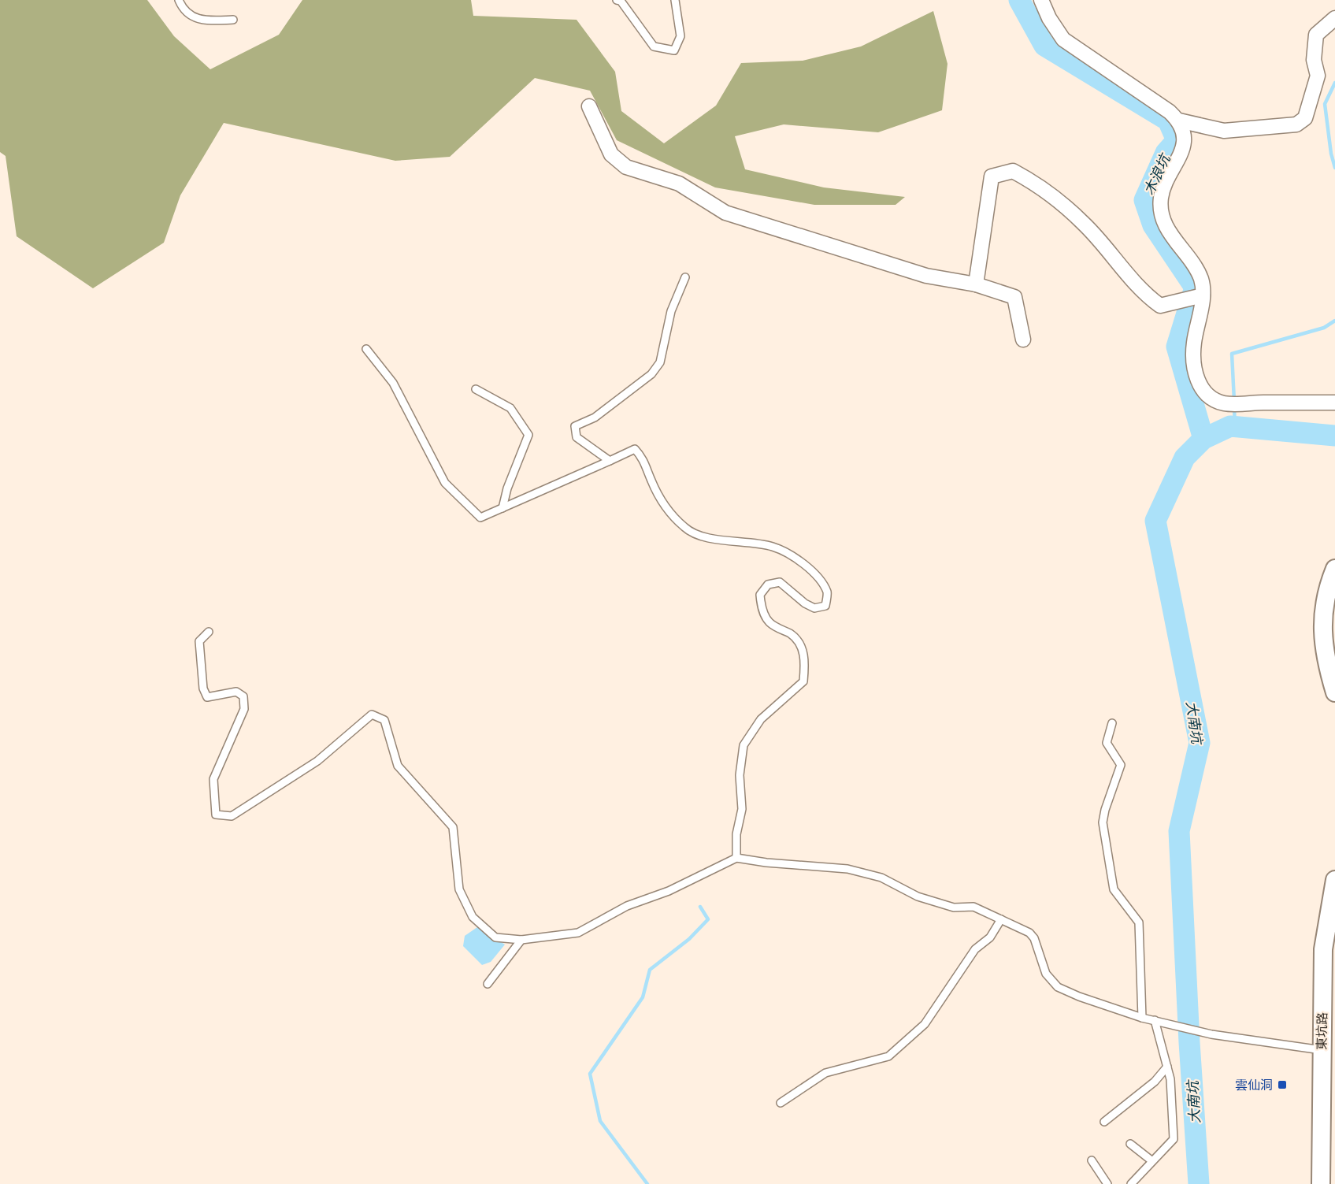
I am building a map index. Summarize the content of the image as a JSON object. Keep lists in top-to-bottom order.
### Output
{
  "streets": {
    "street": ["東坑路"]
  },
  "water": ["木浪坑", "大南坑"],
  "places": {
    "transit": ["雲仙洞"]
  }
}
